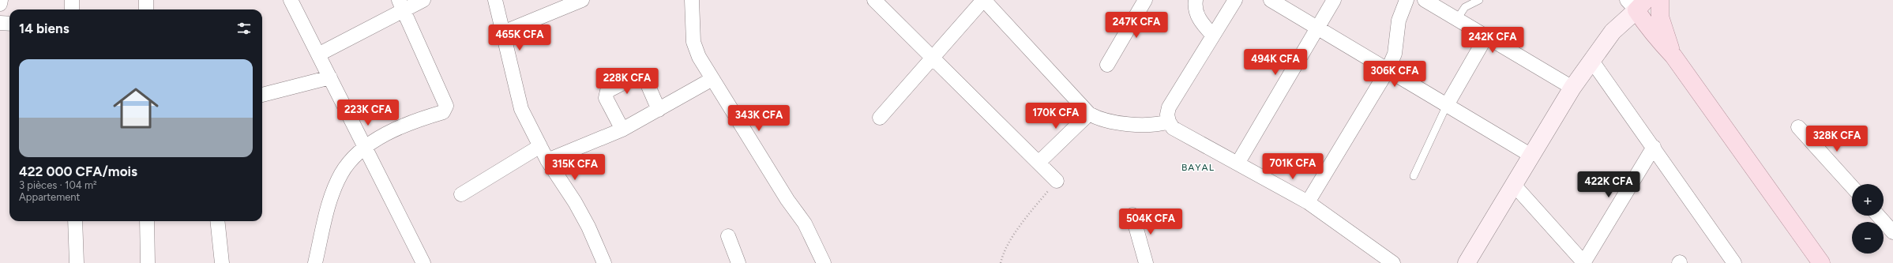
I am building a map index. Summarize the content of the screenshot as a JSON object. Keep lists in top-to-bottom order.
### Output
{
  "districts": ["BAYAL"],
  "page": {
    "heading": "14 biens",
    "price": [
      "247K CFA",
      "465K CFA",
      "242K CFA",
      "494K CFA",
      "306K CFA",
      "228K CFA",
      "223K CFA",
      "170K CFA",
      "343K CFA",
      "328K CFA",
      "701K CFA",
      "315K CFA",
      "422K CFA",
      "504K CFA"
    ],
    "list": [
      {
        "name": "422 000 CFA/mois",
        "note": "3 pièces · 104 m² · Appartement"
      }
    ],
    "map_buttons": ["+", "−"]
  }
}
